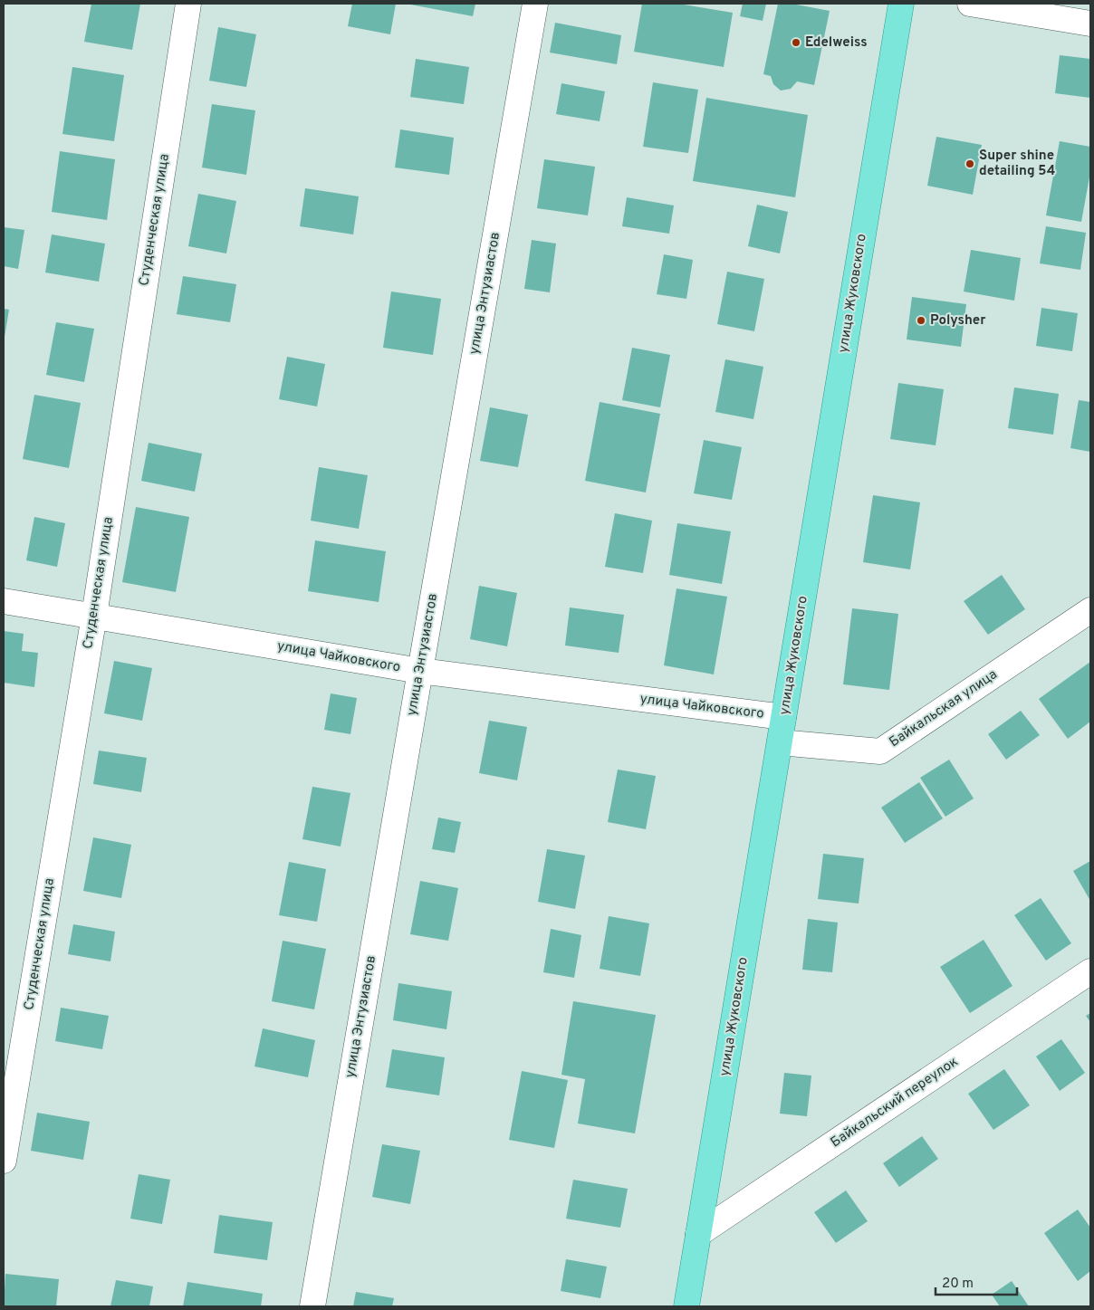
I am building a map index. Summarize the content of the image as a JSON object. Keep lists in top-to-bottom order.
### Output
{
  "streets": {
    "main road": ["улица Жуковского"],
    "street": [
      "Студенческая улица",
      "улица Энтузиастов",
      "улица Чайковского",
      "Байкальская улица",
      "Байкальский переулок"
    ]
  },
  "crossings": [
    ["Студенческая улица", "улица Чайковского"],
    ["улица Энтузиастов", "улица Чайковского"],
    ["улица Жуковского", "улица Чайковского"],
    ["улица Жуковского", "Байкальская улица"],
    ["улица Жуковского", "Байкальский переулок"]
  ],
  "places": ["Edelweiss", "Super shine detailing 54", "Polysher"],
  "scale_bar": "20 m"
}
